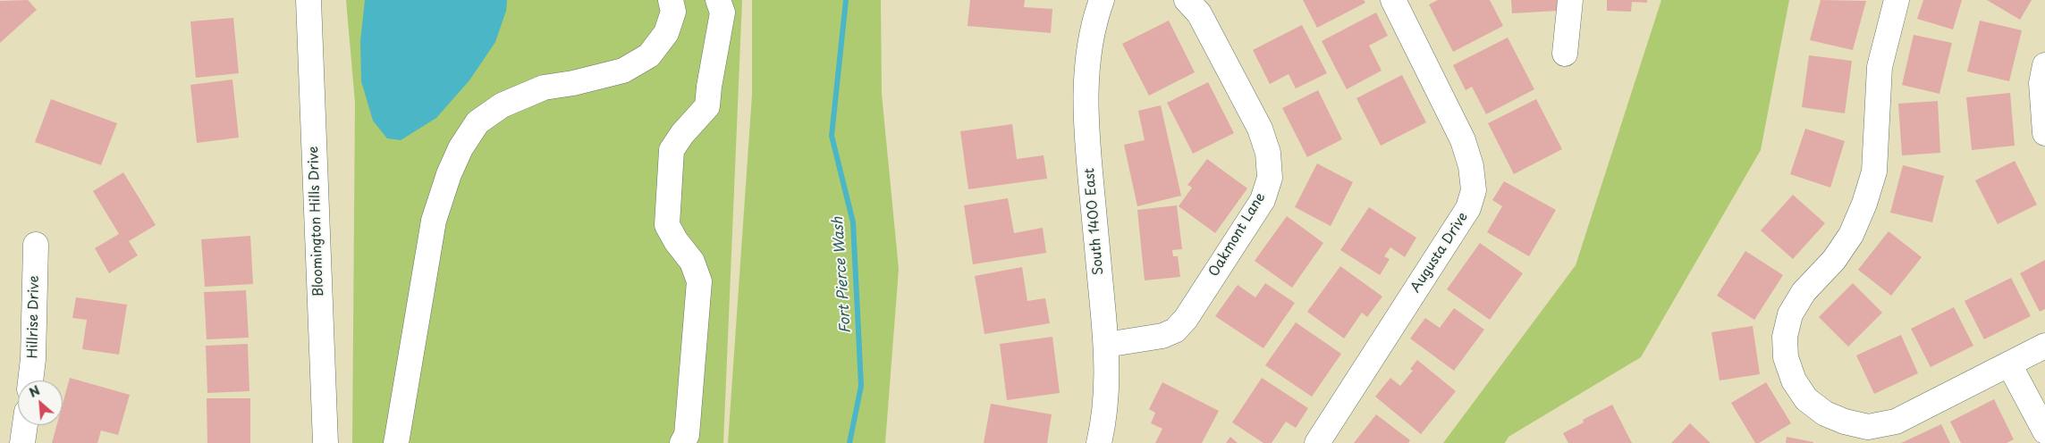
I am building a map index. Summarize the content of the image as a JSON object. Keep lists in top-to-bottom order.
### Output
{
  "streets": {
    "street": [
      "Bloomington Hills Drive",
      "South 1400 East",
      "Oakmont Lane",
      "Augusta Drive",
      "Hillrise Drive"
    ]
  },
  "crossings": [
    ["South 1400 East", "Oakmont Lane"]
  ],
  "water": ["Fort Pierce Wash"],
  "north": "top left"
}
